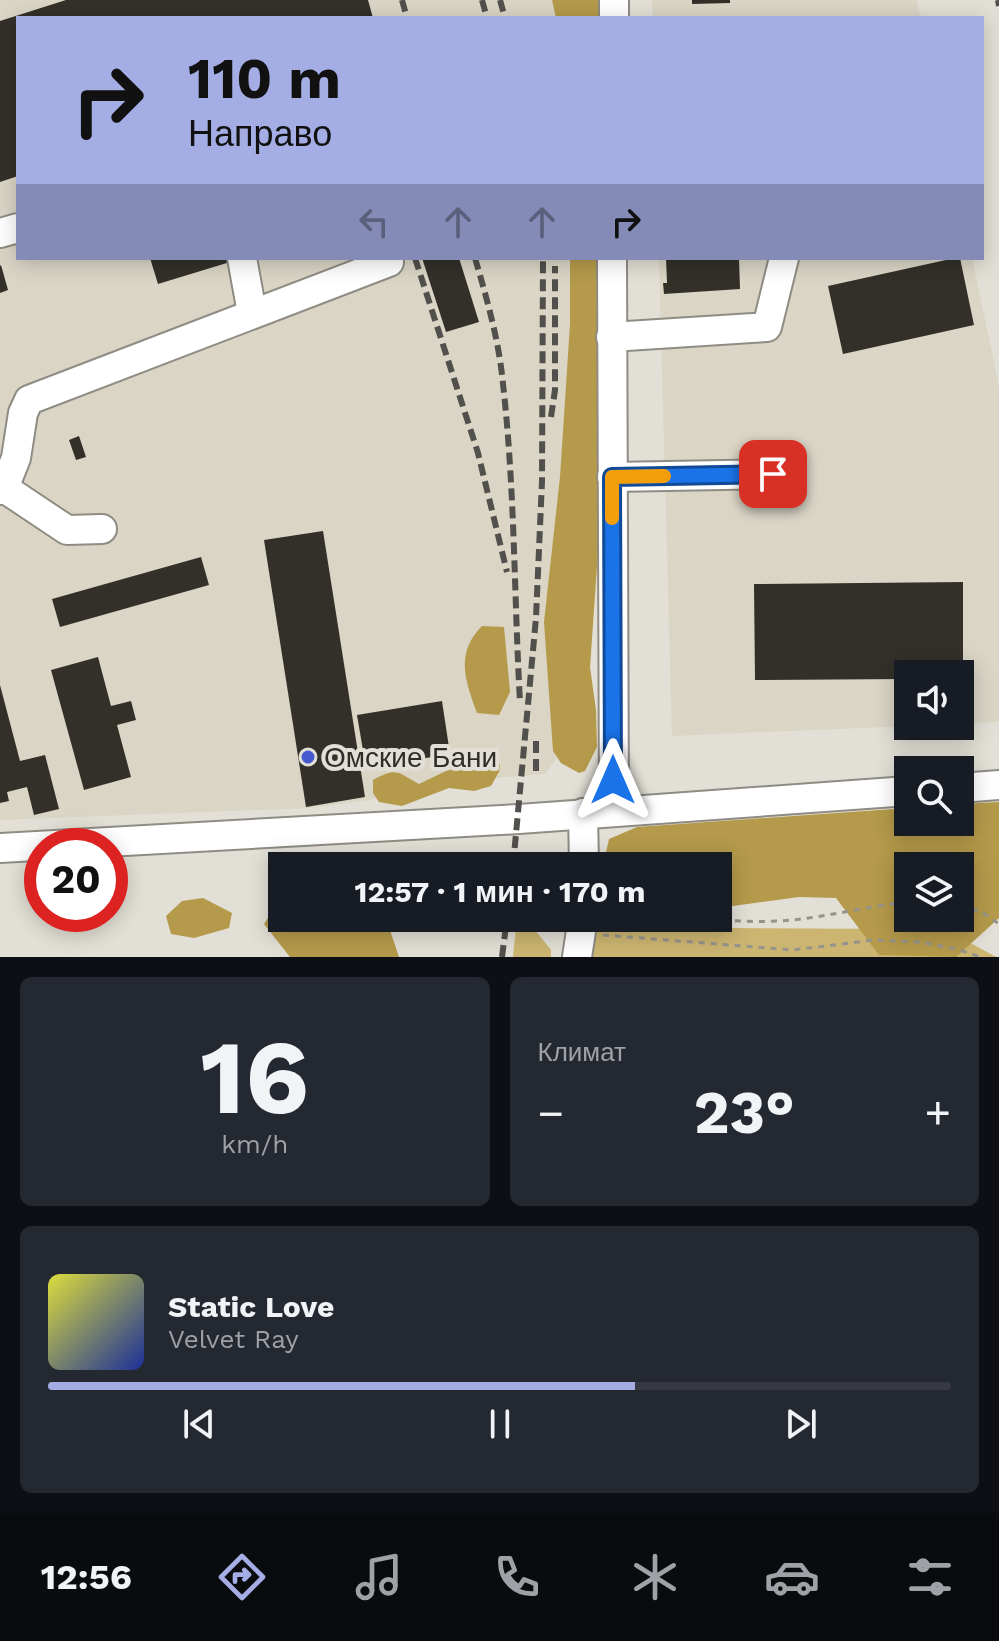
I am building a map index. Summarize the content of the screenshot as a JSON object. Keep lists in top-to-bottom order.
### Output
{
  "places": ["Омские Бани"],
  "page": {
    "turn": ["110 m", "Направо"],
    "limit": "20",
    "trip": "12:57 · 1 мин · 170 m",
    "tile": [
      ["16", "km/h"],
      "Климат"
    ],
    "heat": ["−", "23°", "+"],
    "song": ["Static Love", "Velvet Ray"],
    "tabs": "12:56"
  }
}
